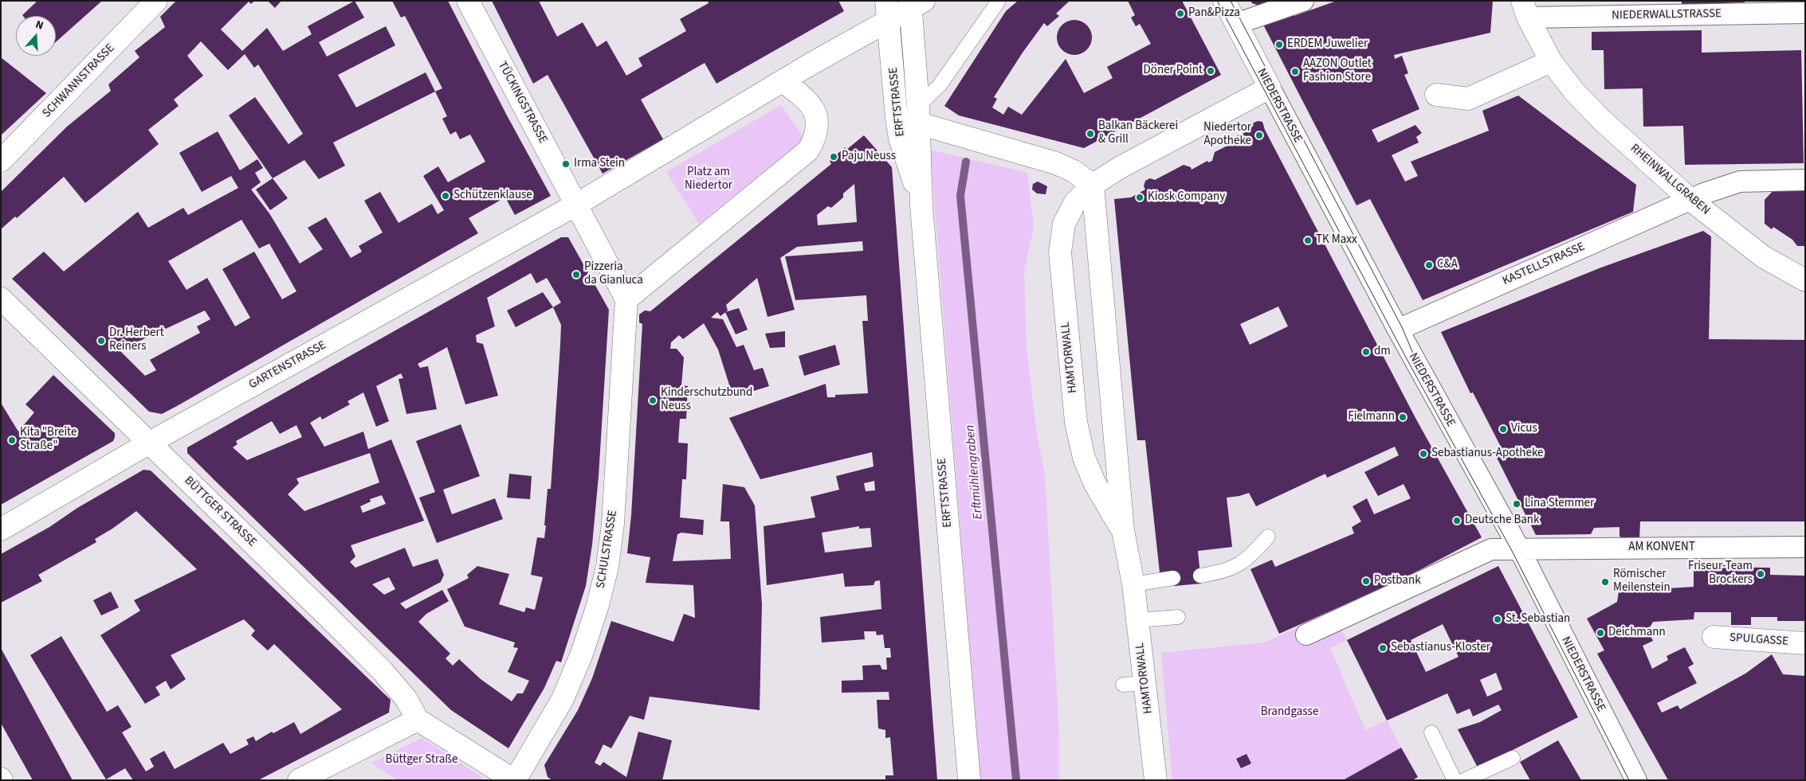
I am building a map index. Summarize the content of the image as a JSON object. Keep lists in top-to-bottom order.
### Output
{
  "streets": {
    "street": [
      "NIEDERWALLSTRASSE",
      "SCHWANNSTRASSE",
      "ERFTSTRASSE",
      "TÜCKINGSTRASSE",
      "NIEDERSTRASSE",
      "RHEINWALLGRABEN",
      "KASTELLSTRASSE",
      "HAMTORWALL",
      "GARTENSTRASSE",
      "BÜTTGER STRASSE",
      "AM KONVENT",
      "SCHULSTRASSE",
      "SPULGASSE"
    ]
  },
  "crossings": [
    ["NIEDERWALLSTRASSE", "RHEINWALLGRABEN"],
    ["TÜCKINGSTRASSE", "GARTENSTRASSE"],
    ["NIEDERSTRASSE", "KASTELLSTRASSE"],
    ["NIEDERSTRASSE", "HAMTORWALL"],
    ["NIEDERSTRASSE", "AM KONVENT"],
    ["RHEINWALLGRABEN", "KASTELLSTRASSE"],
    ["GARTENSTRASSE", "BÜTTGER STRASSE"],
    ["BÜTTGER STRASSE", "SCHULSTRASSE"]
  ],
  "water": ["Erftmühlengraben"],
  "parks": ["Platz am Niedertor", "Brandgasse", "Büttger Straße"],
  "places": [
    "Pan&Pizza",
    "ERDEM Juwelier",
    "Döner Point",
    "AAZON Outlet Fashion Store",
    "Balkan Bäckerei & Grill",
    "Niedertor Apotheke",
    "Paju Neuss",
    "Irma Stein",
    "Schützenklause",
    "Kiosk Company",
    "TK Maxx",
    "C&A",
    "Pizzeria da Gianluca",
    "Dr. Herbert Reiners",
    "dm",
    "Kinderschutzbund Neuss",
    "Fielmann",
    "Vicus",
    "Kita \"Breite Straße\"",
    "Sebastianus-Apotheke",
    "Lina Stemmer",
    "Deutsche Bank",
    "Friseur-Team Brockers",
    "Postbank",
    "Römischer Meilenstein",
    "St. Sebastian",
    "Deichmann",
    "Sebastianus-Kloster"
  ],
  "north": "top"
}
